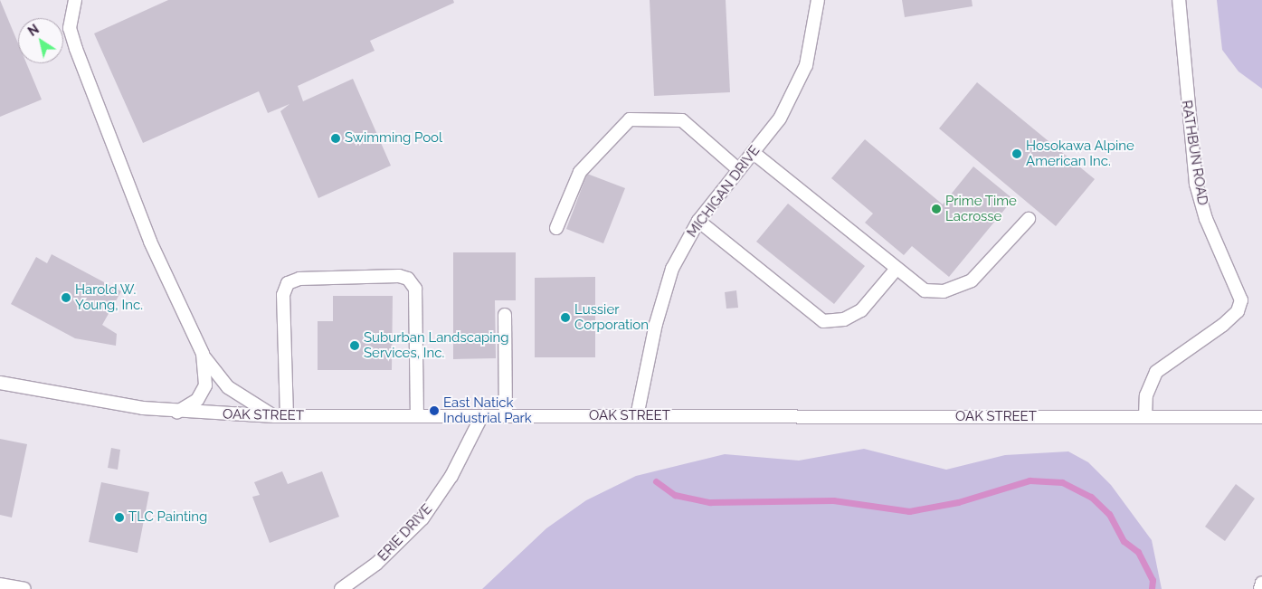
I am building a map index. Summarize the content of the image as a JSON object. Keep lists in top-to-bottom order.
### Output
{
  "streets": {
    "main road": [
      "RATHBUN ROAD",
      "MICHIGAN DRIVE",
      "OAK STREET",
      "ERIE DRIVE"
    ]
  },
  "crossings": [
    ["RATHBUN ROAD", "OAK STREET"],
    ["MICHIGAN DRIVE", "OAK STREET"],
    ["OAK STREET", "ERIE DRIVE"]
  ],
  "places": [
    "Swimming Pool",
    "Hosokawa Alpine American Inc.",
    "Prime Time Lacrosse",
    "Harold W. Young, Inc.",
    "Lussier Corporation",
    "Suburban Landscaping Services, Inc.",
    "East Natick Industrial Park",
    "TLC Painting"
  ],
  "north": "top left"
}
